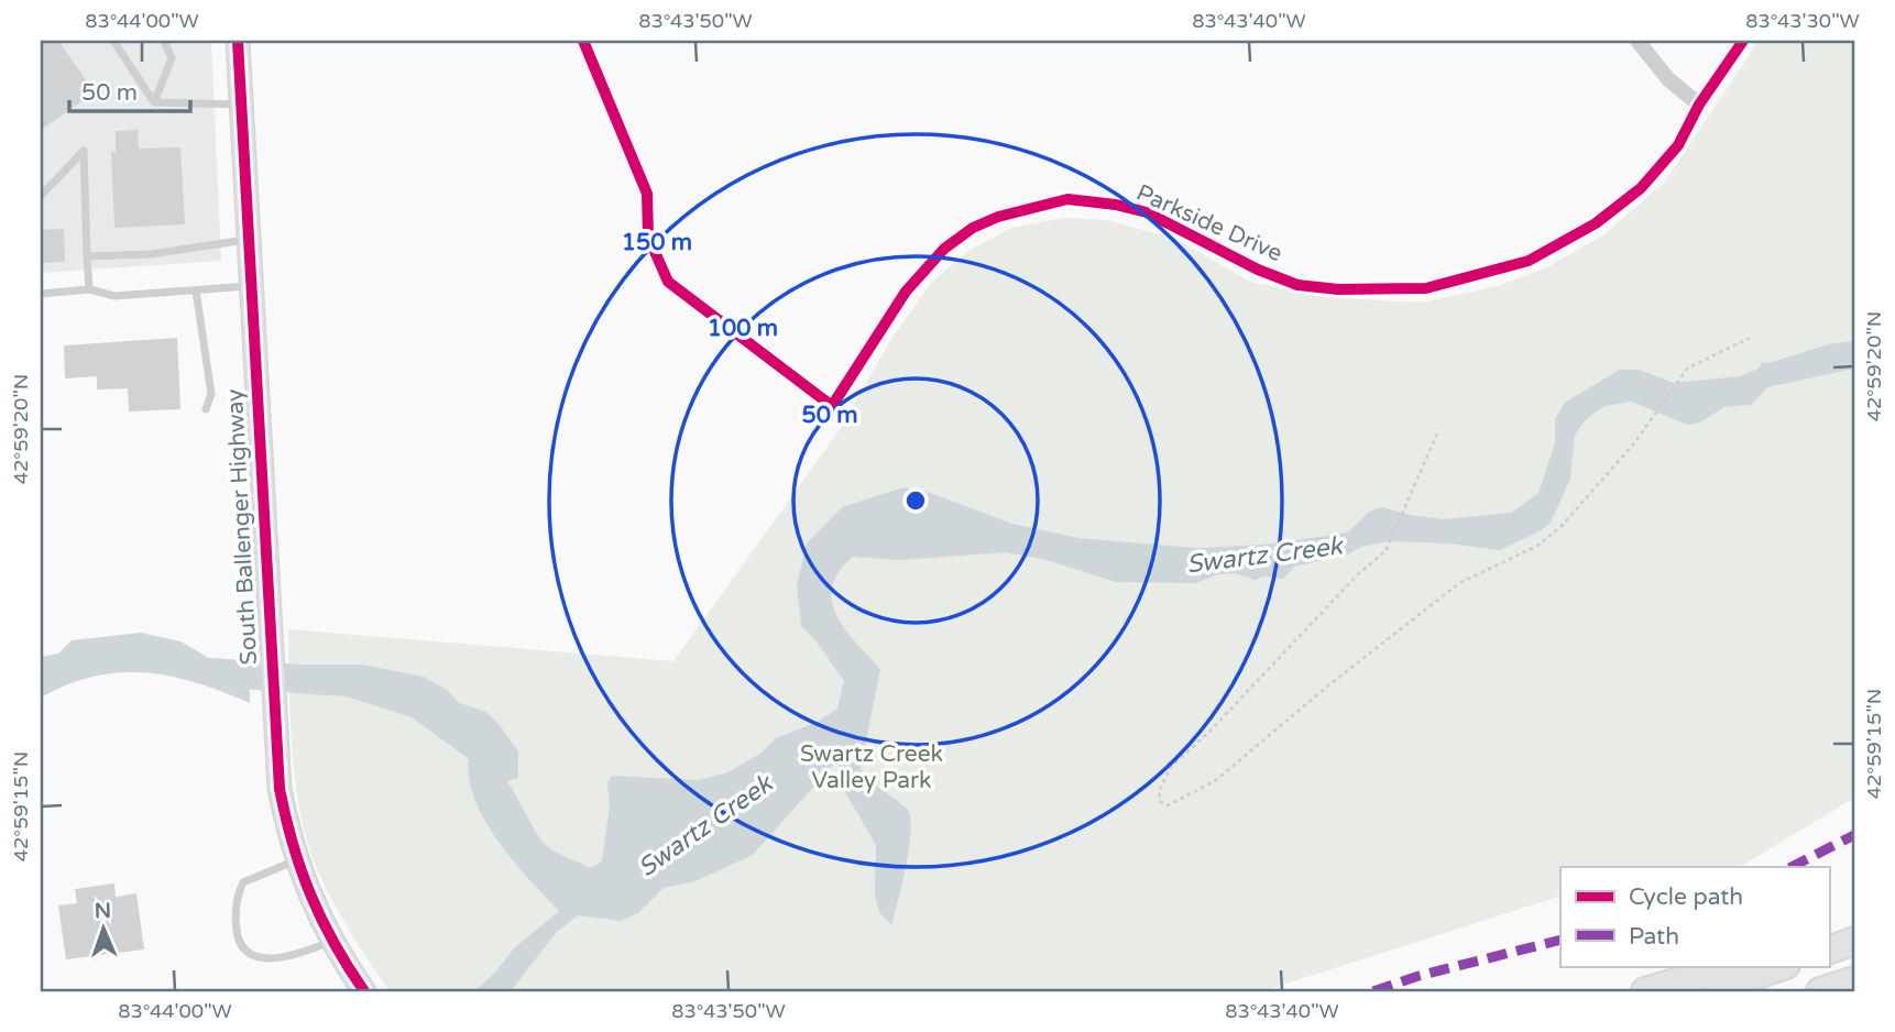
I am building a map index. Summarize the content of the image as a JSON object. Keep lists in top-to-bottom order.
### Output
{
  "streets": {
    "street": ["Parkside Drive", "South Ballenger Highway"]
  },
  "water": ["Swartz Creek"],
  "parks": ["Swartz Creek Valley Park"],
  "legend": ["Cycle path", "Path"],
  "scale_bar": "50 m",
  "north": "top",
  "coordinates": [
    "83°44'00\"W",
    "83°43'50\"W",
    "83°43'40\"W",
    "83°43'30\"W",
    "42°59'20\"N",
    "42°59'15\"N"
  ],
  "rings": ["150 m", "100 m", "50 m"]
}
